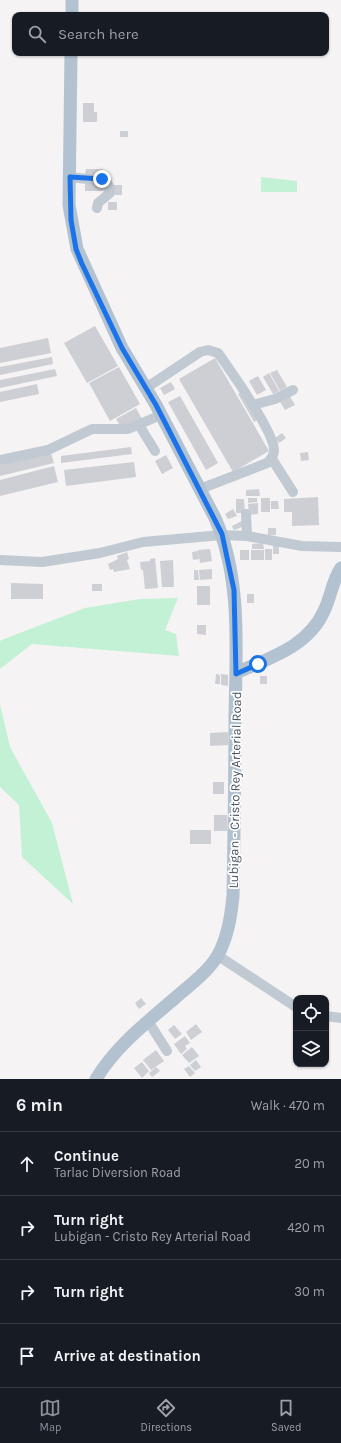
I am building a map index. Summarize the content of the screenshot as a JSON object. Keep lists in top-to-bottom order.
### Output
{
  "streets": {
    "main road": ["Lubigan - Cristo Rey Arterial Road"]
  },
  "page": {
    "search": "Search here",
    "heading": ["6 min", "Walk · 470 m"],
    "list": [
      ["Continue", "Tarlac Diversion Road", "20 m"],
      ["Turn right", "Lubigan - Cristo Rey Arterial Road", "420 m"],
      ["Turn right", "30 m"],
      "Arrive at destination"
    ],
    "nav": ["Map", "Directions", "Saved"]
  }
}
